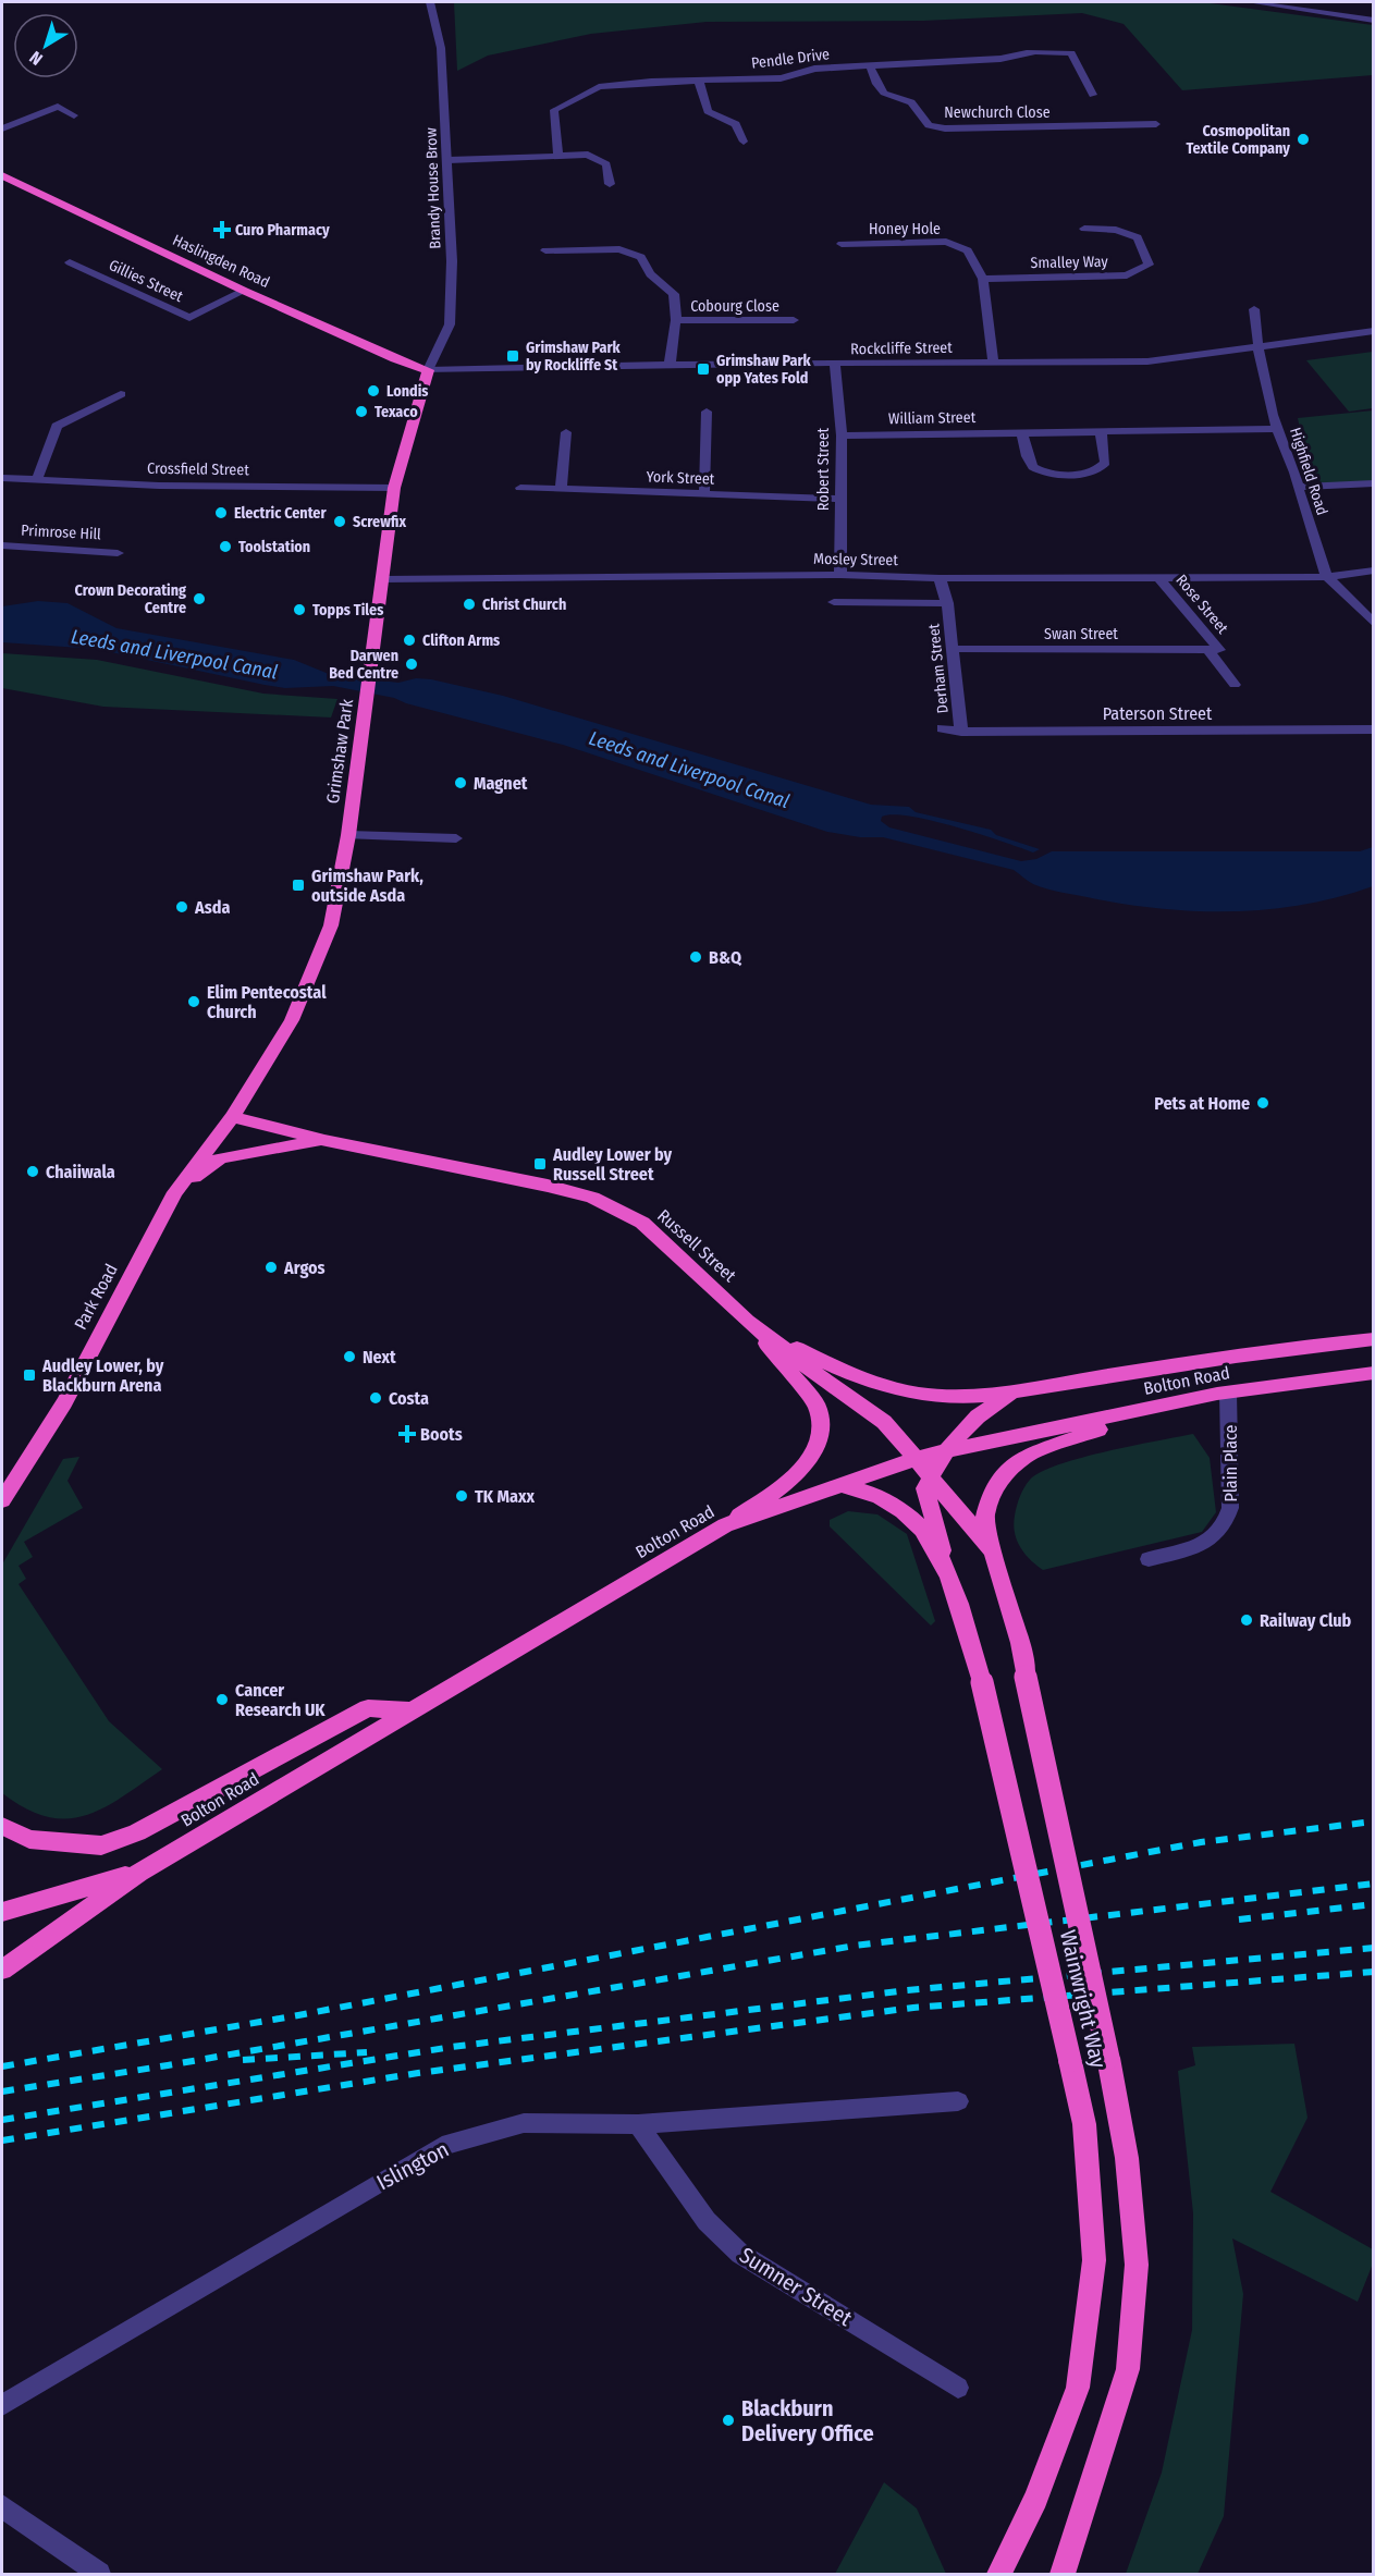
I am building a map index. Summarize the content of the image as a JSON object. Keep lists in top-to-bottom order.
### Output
{
  "streets": {
    "highway": [
      "Haslingden Road",
      "Grimshaw Park",
      "Russell Street",
      "Park Road",
      "Bolton Road",
      "Wainwright Way"
    ],
    "street": [
      "Pendle Drive",
      "Newchurch Close",
      "Brandy House Brow",
      "Honey Hole",
      "Smalley Way",
      "Gillies Street",
      "Cobourg Close",
      "Rockcliffe Street",
      "William Street",
      "Crossfield Street",
      "Robert Street",
      "Highfield Road",
      "York Street",
      "Primrose Hill",
      "Mosley Street",
      "Rose Street",
      "Swan Street",
      "Derham Street",
      "Paterson Street",
      "Plain Place",
      "Islington",
      "Sumner Street"
    ]
  },
  "crossings": [
    ["Pendle Drive", "Newchurch Close"],
    ["Brandy House Brow", "Haslingden Road"],
    ["Brandy House Brow", "Rockcliffe Street"],
    ["Brandy House Brow", "Grimshaw Park"],
    ["Honey Hole", "Smalley Way"],
    ["Honey Hole", "Rockcliffe Street"],
    ["Haslingden Road", "Gillies Street"],
    ["Haslingden Road", "Rockcliffe Street"],
    ["Haslingden Road", "Grimshaw Park"],
    ["Rockcliffe Street", "Robert Street"],
    ["Rockcliffe Street", "Highfield Road"],
    ["Rockcliffe Street", "Grimshaw Park"],
    ["William Street", "Robert Street"],
    ["William Street", "Highfield Road"],
    ["Crossfield Street", "Grimshaw Park"],
    ["Robert Street", "York Street"],
    ["Robert Street", "Mosley Street"],
    ["Highfield Road", "Mosley Street"],
    ["Mosley Street", "Rose Street"],
    ["Mosley Street", "Derham Street"],
    ["Mosley Street", "Grimshaw Park"],
    ["Rose Street", "Swan Street"],
    ["Swan Street", "Derham Street"],
    ["Derham Street", "Paterson Street"],
    ["Grimshaw Park", "Russell Street"],
    ["Grimshaw Park", "Park Road"],
    ["Russell Street", "Park Road"],
    ["Russell Street", "Bolton Road"],
    ["Russell Street", "Wainwright Way"],
    ["Bolton Road", "Plain Place"],
    ["Bolton Road", "Wainwright Way"],
    ["Islington", "Sumner Street"]
  ],
  "water": ["Leeds and Liverpool Canal"],
  "places": {
    "other": [
      "Cosmopolitan Textile Company",
      "Londis",
      "Texaco",
      "Electric Center",
      "Screwfix",
      "Toolstation",
      "Crown Decorating Centre",
      "Christ Church",
      "Topps Tiles",
      "Clifton Arms",
      "Darwen Bed Centre",
      "Magnet",
      "Asda",
      "B&Q",
      "Elim Pentecostal Church",
      "Pets at Home",
      "Chaiiwala",
      "Argos",
      "Next",
      "Costa",
      "TK Maxx",
      "Railway Club",
      "Cancer Research UK",
      "Blackburn Delivery Office"
    ],
    "health": ["Curo Pharmacy", "Boots"],
    "transit": [
      "Grimshaw Park by Rockliffe St",
      "Grimshaw Park opp Yates Fold",
      "Grimshaw Park, outside Asda",
      "Audley Lower by Russell Street",
      "Audley Lower, by Blackburn Arena"
    ]
  },
  "north": "bottom left"
}
